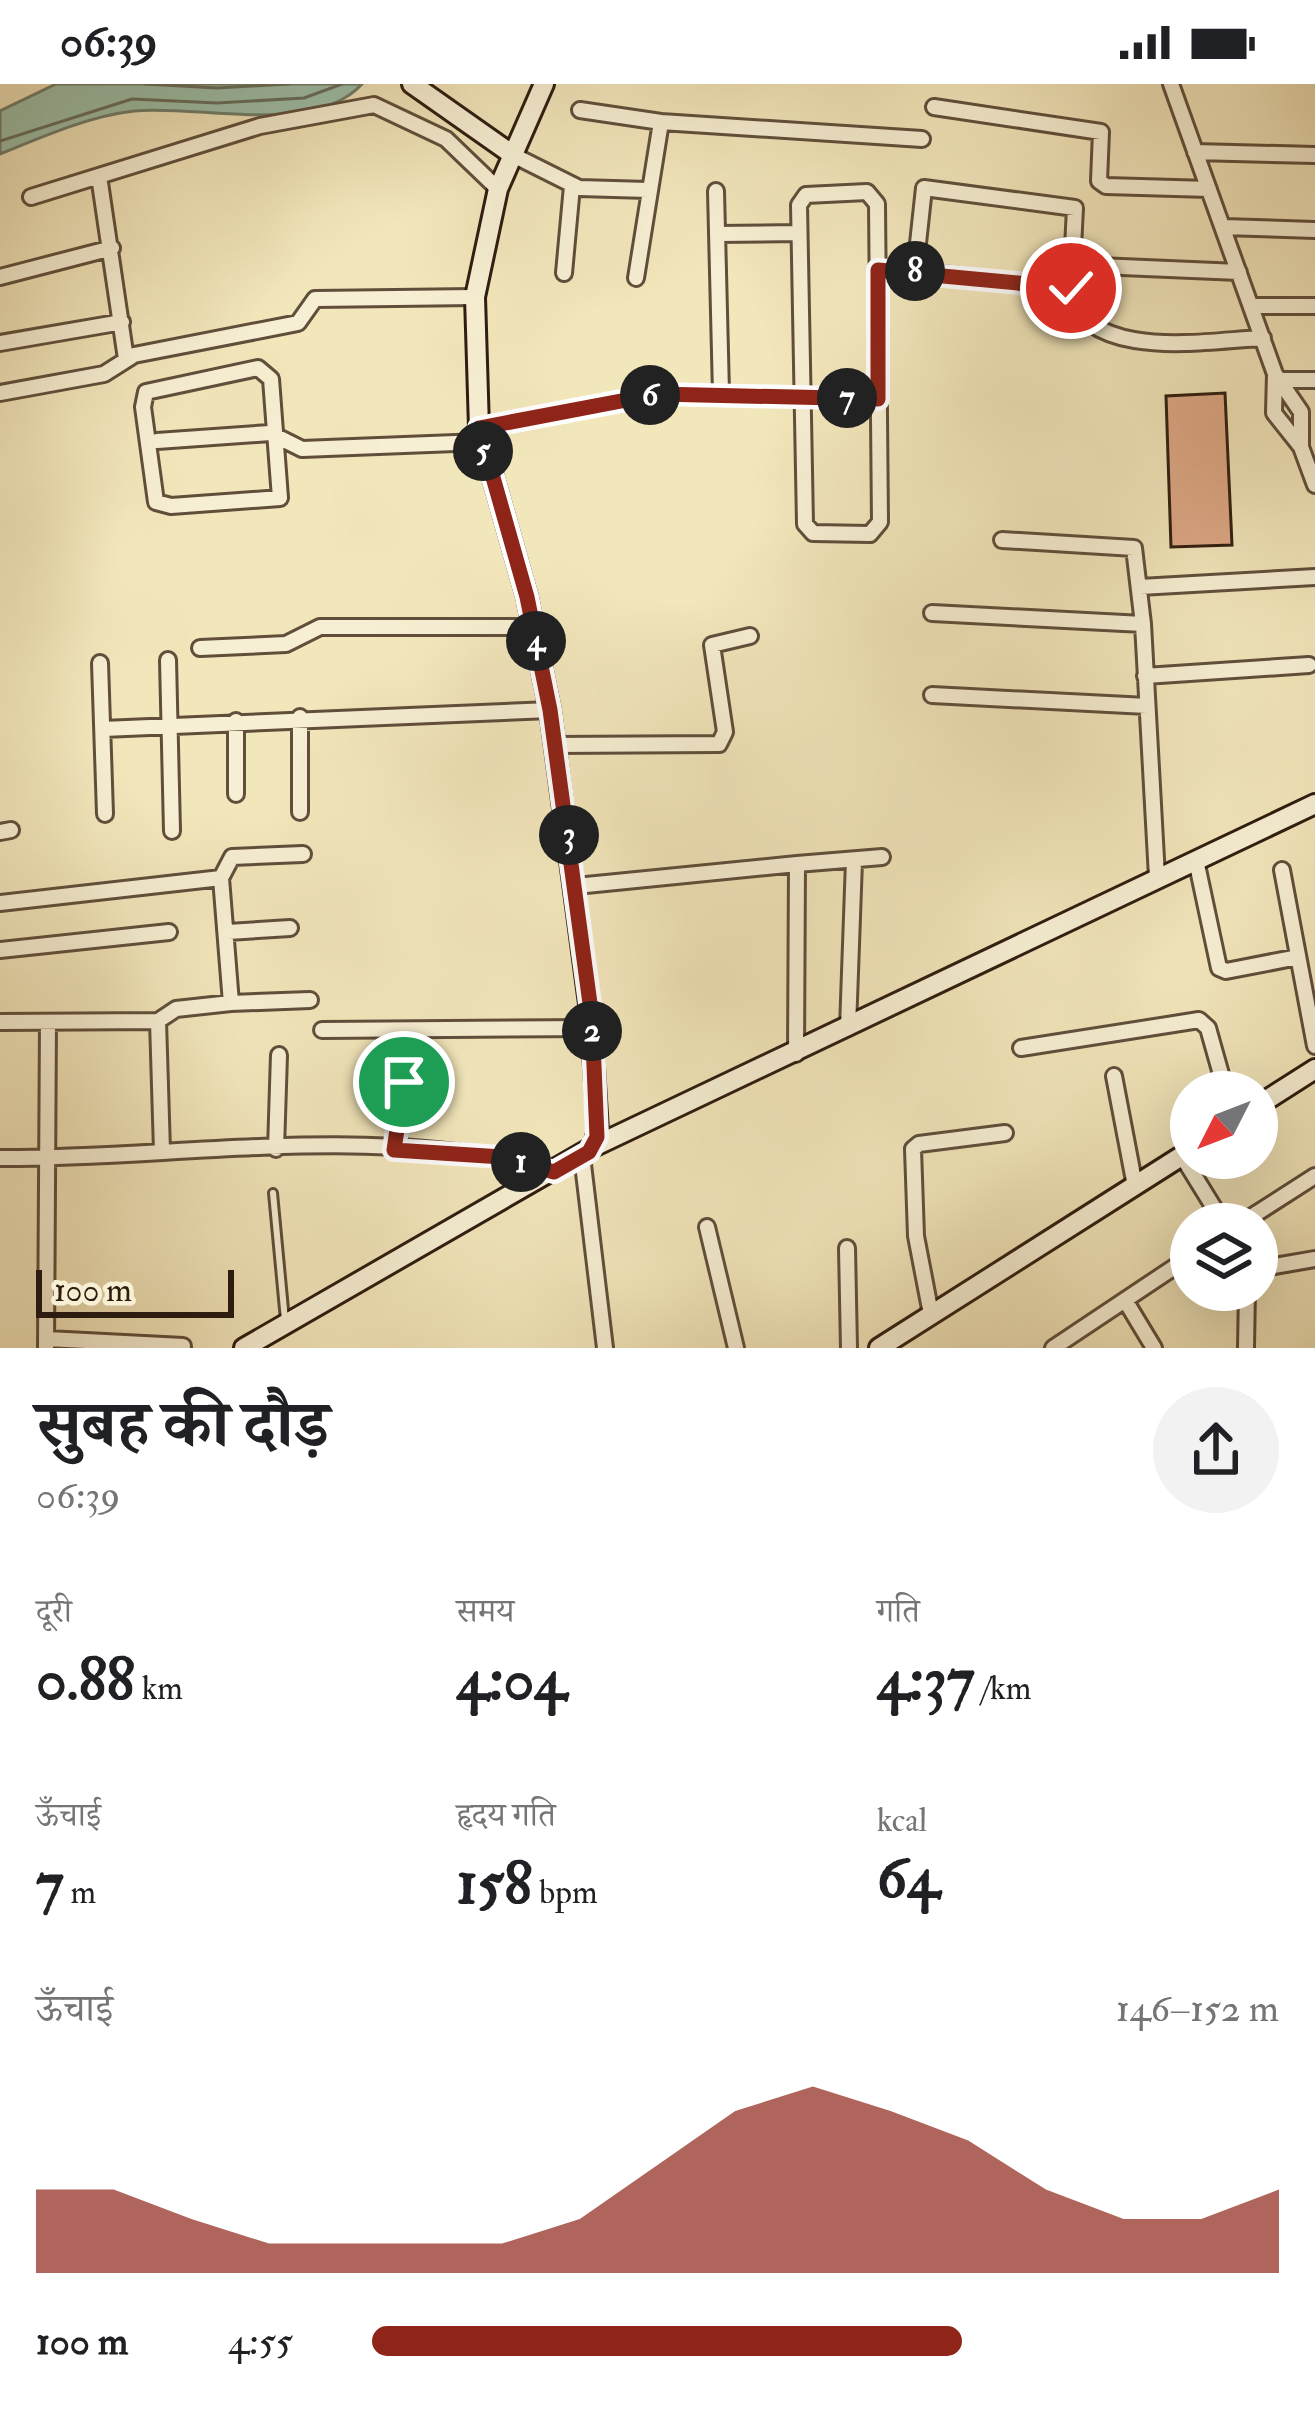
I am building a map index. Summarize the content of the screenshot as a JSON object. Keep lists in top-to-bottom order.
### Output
{
  "scale_bar": "100 m",
  "north": "bottom left",
  "page": {
    "status": "06:39",
    "pins": [
      "8",
      "6",
      "7",
      "5",
      "4",
      "3",
      "2",
      "1"
    ],
    "scale": "100 m",
    "heading": ["सुबह की दौड़", "06:39"],
    "stats": [
      ["दूरी", "0.88 km"],
      ["समय", "4:04"],
      ["गति", "4:37 /km"],
      ["ऊँचाई", "7 m"],
      ["हृदय गति", "158 bpm"],
      ["kcal", "64"]
    ],
    "chart": ["ऊँचाई", "146–152 m"],
    "list": [
      {
        "name": "100 m",
        "note": "4:55"
      }
    ]
  }
}
